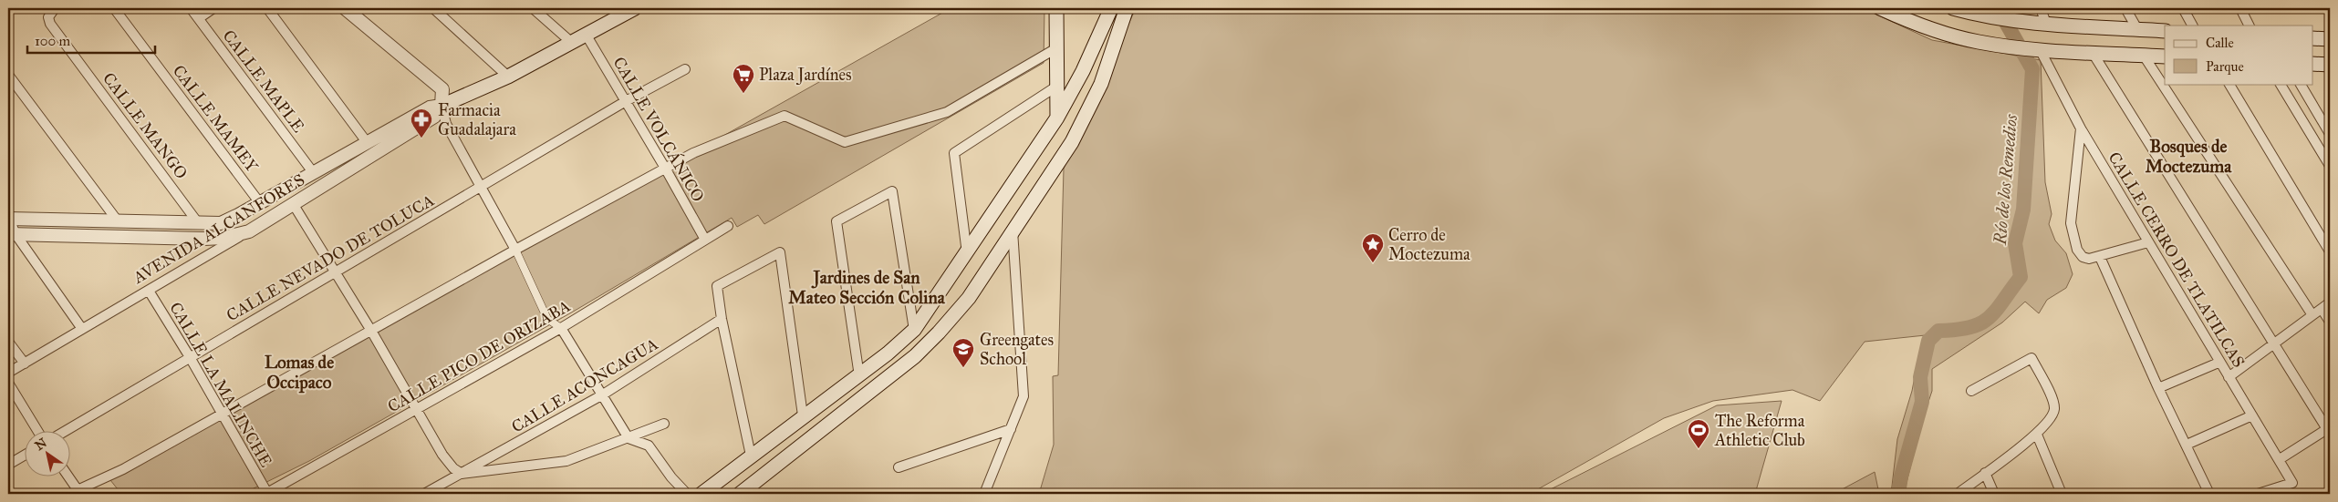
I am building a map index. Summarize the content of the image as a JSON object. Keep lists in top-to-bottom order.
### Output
{
  "streets": {
    "main road": ["AVENIDA ALCANFORES"],
    "street": [
      "CALLE MAPLE",
      "CALLE MAMEY",
      "CALLE MANGO",
      "CALLE VOLCÁNICO",
      "CALLE NEVADO DE TOLUCA",
      "CALLE CERRO DE TLATILCAS",
      "CALLE PICO DE ORIZABA",
      "CALLE LA MALINCHE",
      "CALLE ACONCAGUA"
    ]
  },
  "crossings": [
    ["CALLE MAPLE", "AVENIDA ALCANFORES"],
    ["CALLE MAMEY", "AVENIDA ALCANFORES"],
    ["CALLE MANGO", "AVENIDA ALCANFORES"],
    ["CALLE VOLCÁNICO", "AVENIDA ALCANFORES"],
    ["CALLE VOLCÁNICO", "CALLE NEVADO DE TOLUCA"],
    ["CALLE VOLCÁNICO", "CALLE PICO DE ORIZABA"],
    ["AVENIDA ALCANFORES", "CALLE LA MALINCHE"],
    ["CALLE NEVADO DE TOLUCA", "CALLE LA MALINCHE"],
    ["CALLE PICO DE ORIZABA", "CALLE LA MALINCHE"]
  ],
  "districts": ["Bosques de Moctezuma", "Jardines de San Mateo Sección Colina", "Lomas de Occipaco"],
  "water": ["Río de los Remedios"],
  "places": {
    "supermarket": ["Plaza Jardínes"],
    "pharmacy": ["Farmacia Guadalajara"],
    "place": ["Cerro de Moctezuma"],
    "school or university": ["Greengates School"],
    "sports": ["The Reforma Athletic Club"]
  },
  "legend": ["Calle", "Parque"],
  "scale_bar": "100 m",
  "north": "top left"
}
